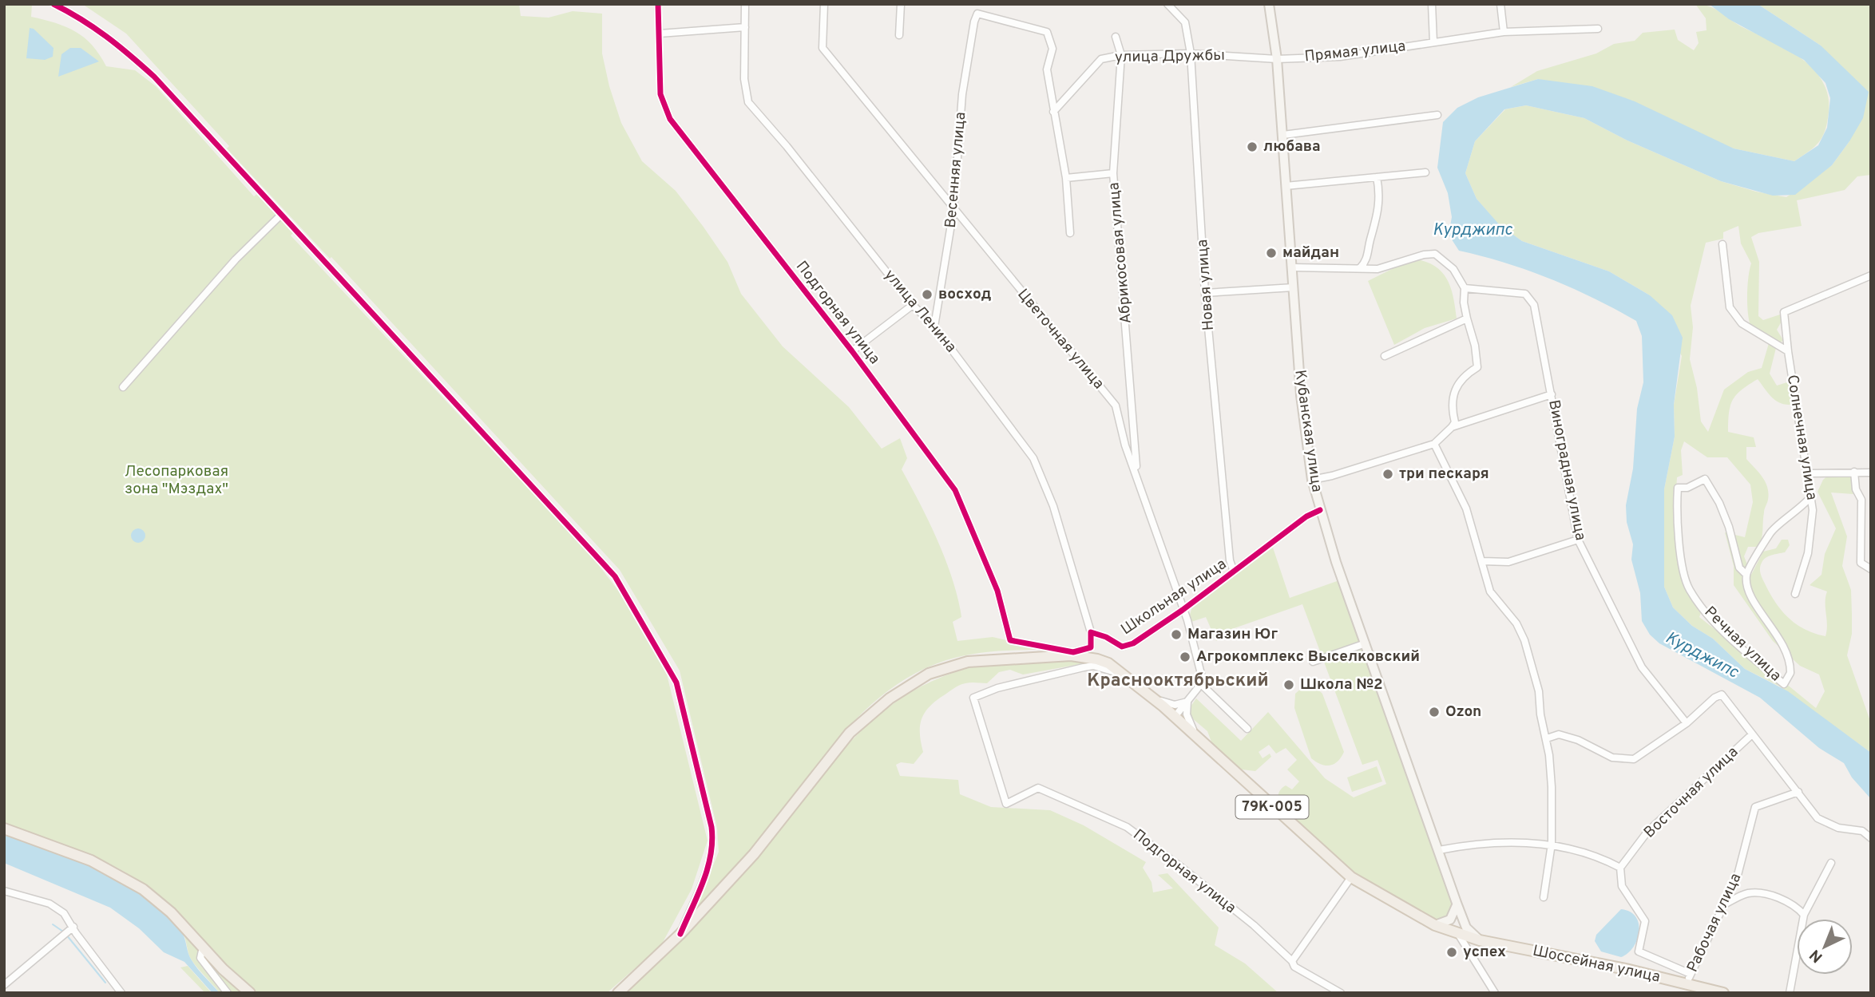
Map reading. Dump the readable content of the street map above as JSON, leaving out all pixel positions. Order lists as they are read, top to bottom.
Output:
{
  "streets": {
    "main road": ["Кубанская улица", "79К-005", "Шоссейная улица"],
    "street": [
      "Прямая улица",
      "улица Дружбы",
      "Весенняя улица",
      "Абрикосовая улица",
      "Новая улица",
      "улица Ленина",
      "Подгорная улица",
      "Цветочная улица",
      "Солнечная улица",
      "Виноградная улица",
      "Школьная улица",
      "Речная улица",
      "Восточная улица",
      "Рабочая улица"
    ]
  },
  "crossings": [
    ["Прямая улица", "улица Дружбы"],
    ["Прямая улица", "Кубанская улица"],
    ["улица Дружбы", "Весенняя улица"],
    ["улица Дружбы", "Абрикосовая улица"],
    ["улица Дружбы", "Новая улица"],
    ["улица Дружбы", "Кубанская улица"],
    ["Весенняя улица", "улица Ленина"],
    ["Весенняя улица", "Цветочная улица"],
    ["Абрикосовая улица", "Цветочная улица"],
    ["Новая улица", "Школьная улица"],
    ["улица Ленина", "Подгорная улица"],
    ["улица Ленина", "Школьная улица"],
    ["Подгорная улица", "Школьная улица"],
    ["Подгорная улица", "Шоссейная улица"],
    ["Цветочная улица", "Школьная улица"],
    ["Кубанская улица", "Школьная улица"],
    ["Рабочая улица", "Шоссейная улица"]
  ],
  "districts": ["Краснооктябрьский"],
  "water": ["Курджипс"],
  "parks": ["Лесопарковая зона \"Мэздах\""],
  "places": [
    "любава",
    "майдан",
    "восход",
    "три пескаря",
    "Магазин Юг",
    "Агрокомплекс Выселковский",
    "Школа №2",
    "Ozon",
    "успех"
  ],
  "north": "bottom left"
}
